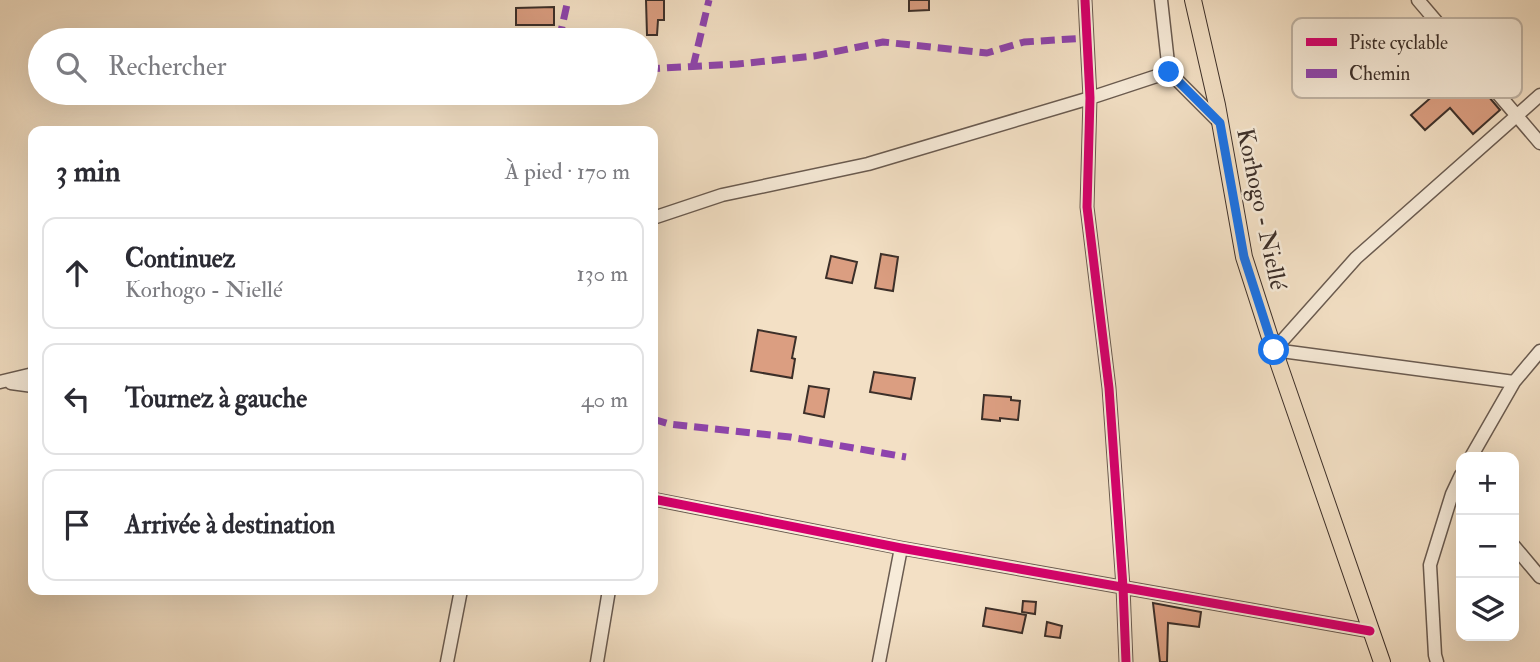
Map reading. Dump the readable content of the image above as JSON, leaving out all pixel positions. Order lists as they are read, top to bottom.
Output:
{
  "streets": {
    "main road": ["Korhogo - Niellé"]
  },
  "legend": ["Piste cyclable", "Chemin"],
  "page": {
    "search": "Rechercher",
    "heading": ["3 min", "À pied · 170 m"],
    "list": [
      ["Continuez", "Korhogo - Niellé", "130 m"],
      ["Tournez à gauche", "40 m"],
      "Arrivée à destination"
    ],
    "map_buttons": ["+", "−"]
  }
}
